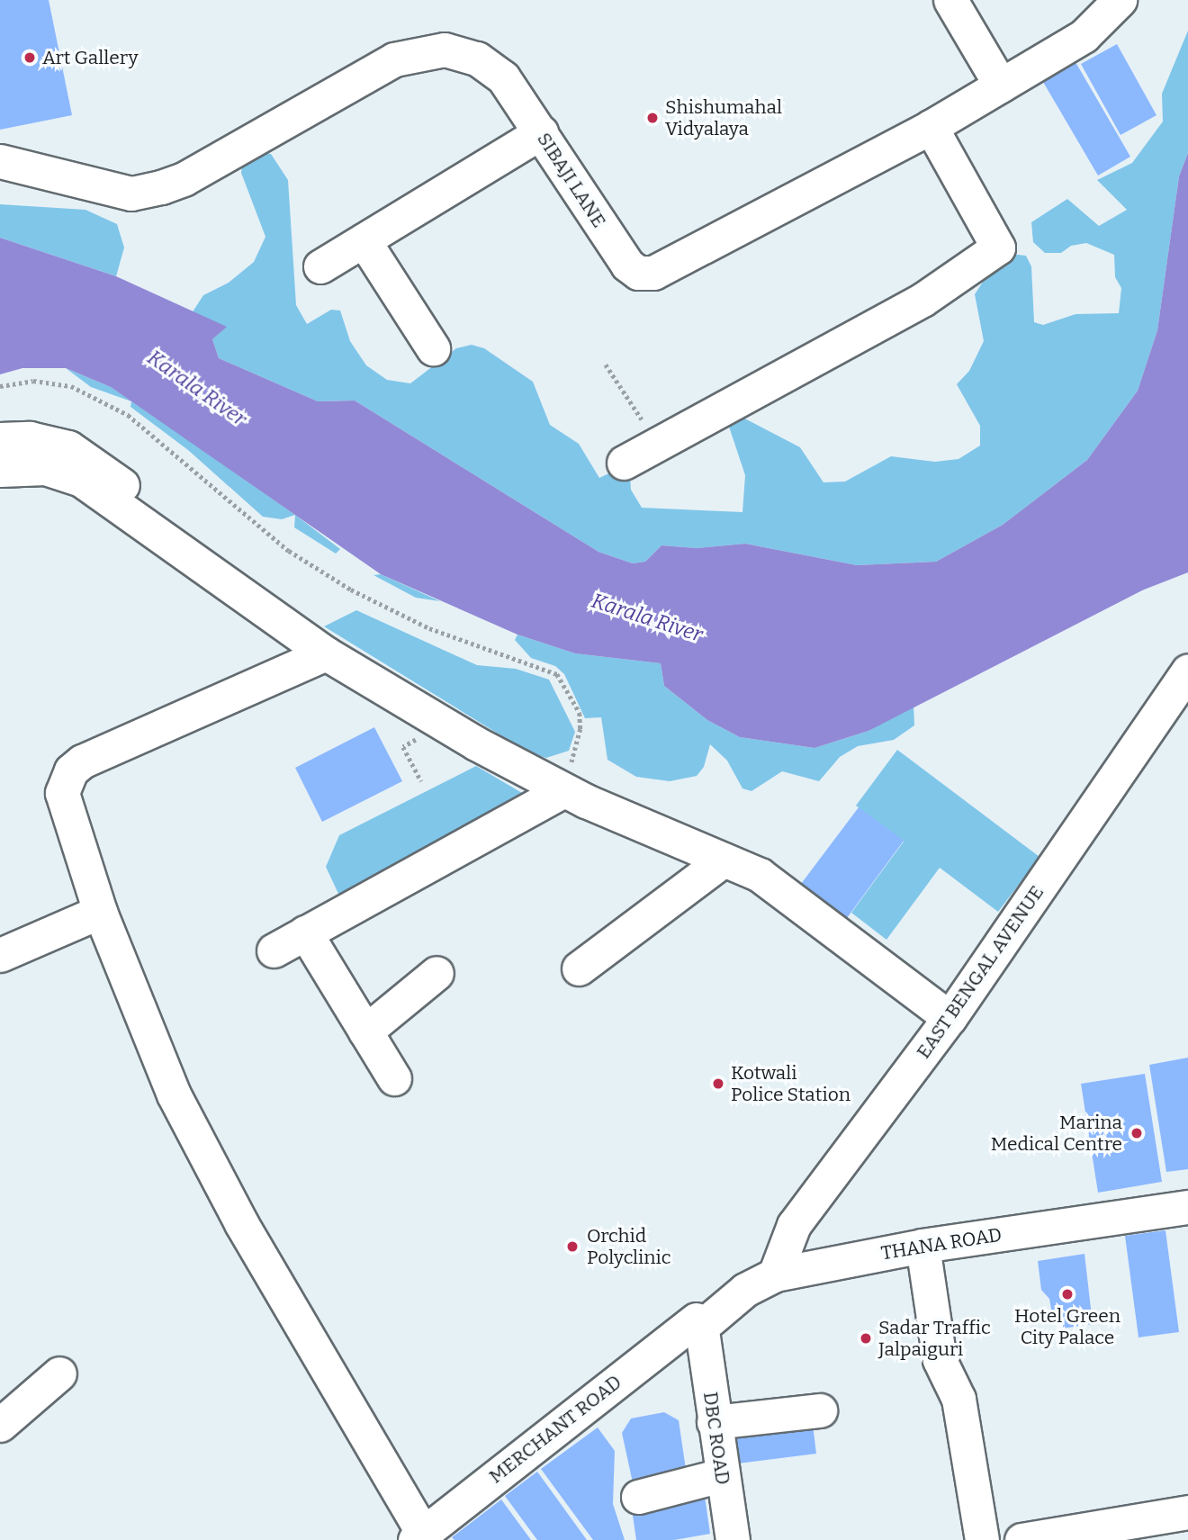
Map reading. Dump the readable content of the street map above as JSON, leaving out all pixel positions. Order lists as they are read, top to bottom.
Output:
{
  "streets": {
    "street": [
      "SIBAJI LANE",
      "EAST BENGAL AVENUE",
      "THANA ROAD",
      "MERCHANT ROAD",
      "DBC ROAD"
    ]
  },
  "crossings": [
    ["EAST BENGAL AVENUE", "THANA ROAD"],
    ["THANA ROAD", "MERCHANT ROAD"],
    ["THANA ROAD", "DBC ROAD"],
    ["MERCHANT ROAD", "DBC ROAD"]
  ],
  "water": ["Karala River"],
  "places": [
    "Art Gallery",
    "Shishumahal Vidyalaya",
    "Kotwali Police Station",
    "Marina Medical Centre",
    "Orchid Polyclinic",
    "Hotel Green City Palace",
    "Sadar Traffic Jalpaiguri"
  ]
}
